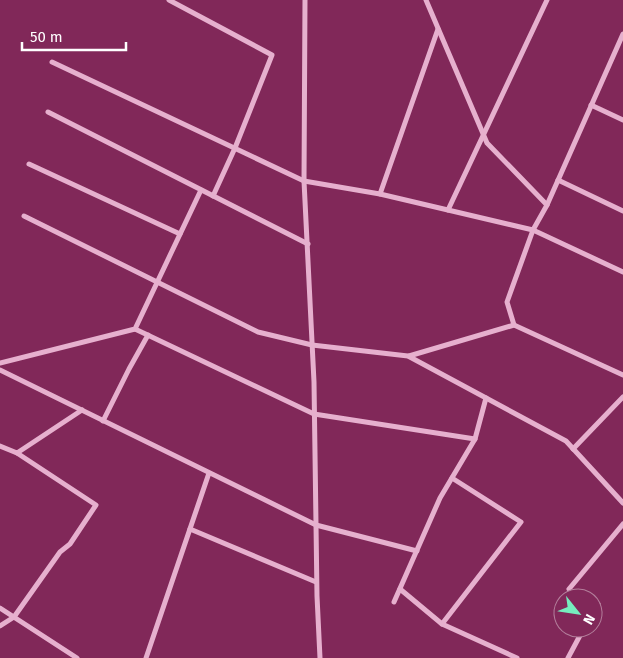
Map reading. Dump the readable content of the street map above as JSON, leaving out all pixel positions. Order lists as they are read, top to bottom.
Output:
{
  "scale_bar": "50 m",
  "north": "bottom right"
}
